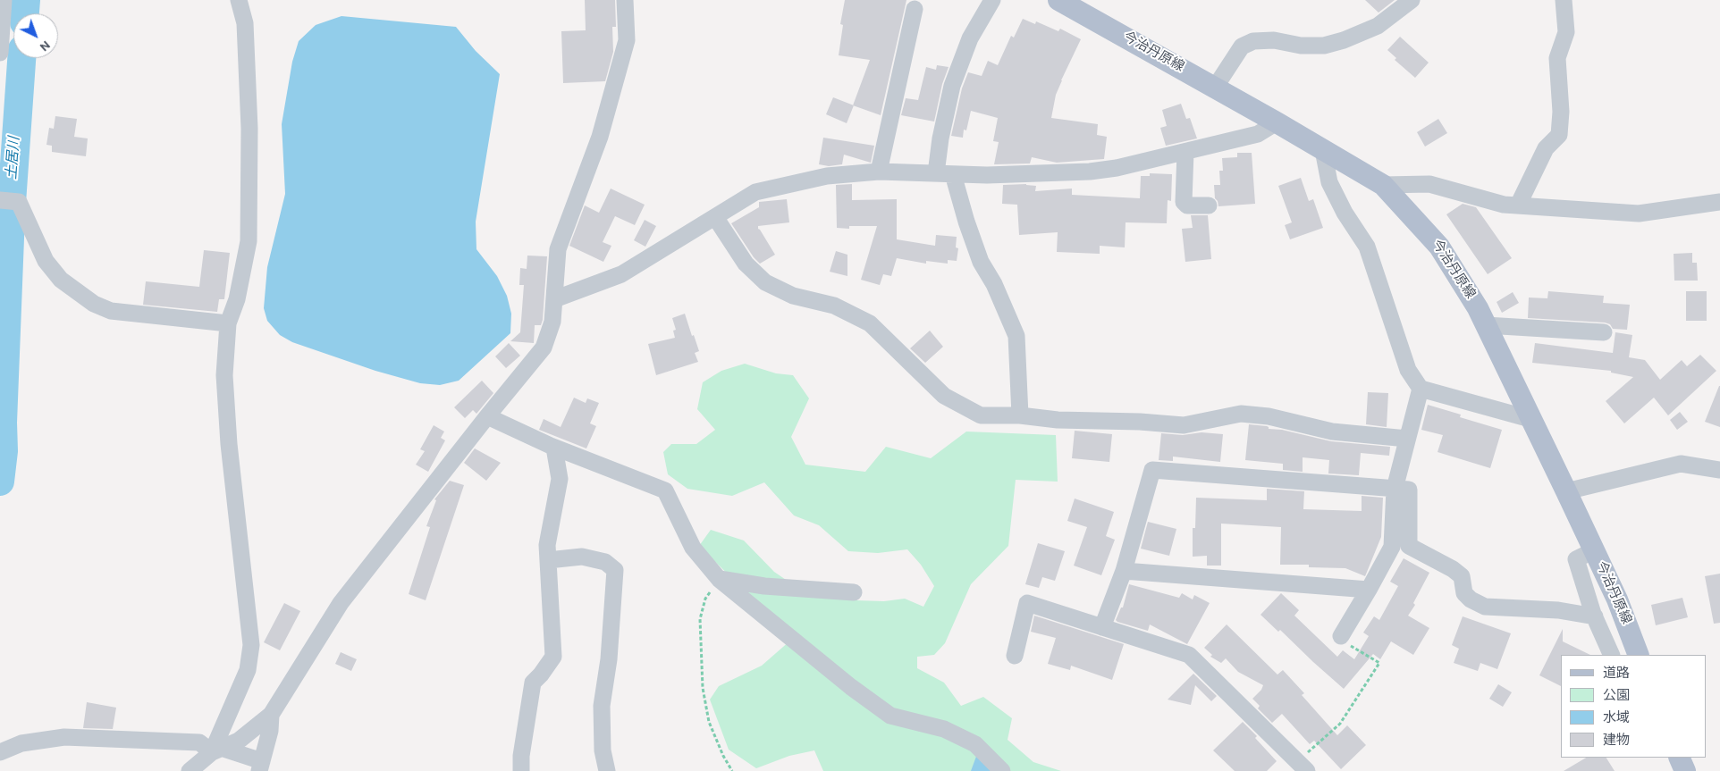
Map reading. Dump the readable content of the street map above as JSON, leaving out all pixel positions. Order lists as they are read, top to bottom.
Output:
{
  "streets": {
    "main road": ["今治丹原線"]
  },
  "water": ["土居川"],
  "legend": [
    "道路",
    "公園",
    "水域",
    "建物"
  ],
  "north": "bottom right"
}
